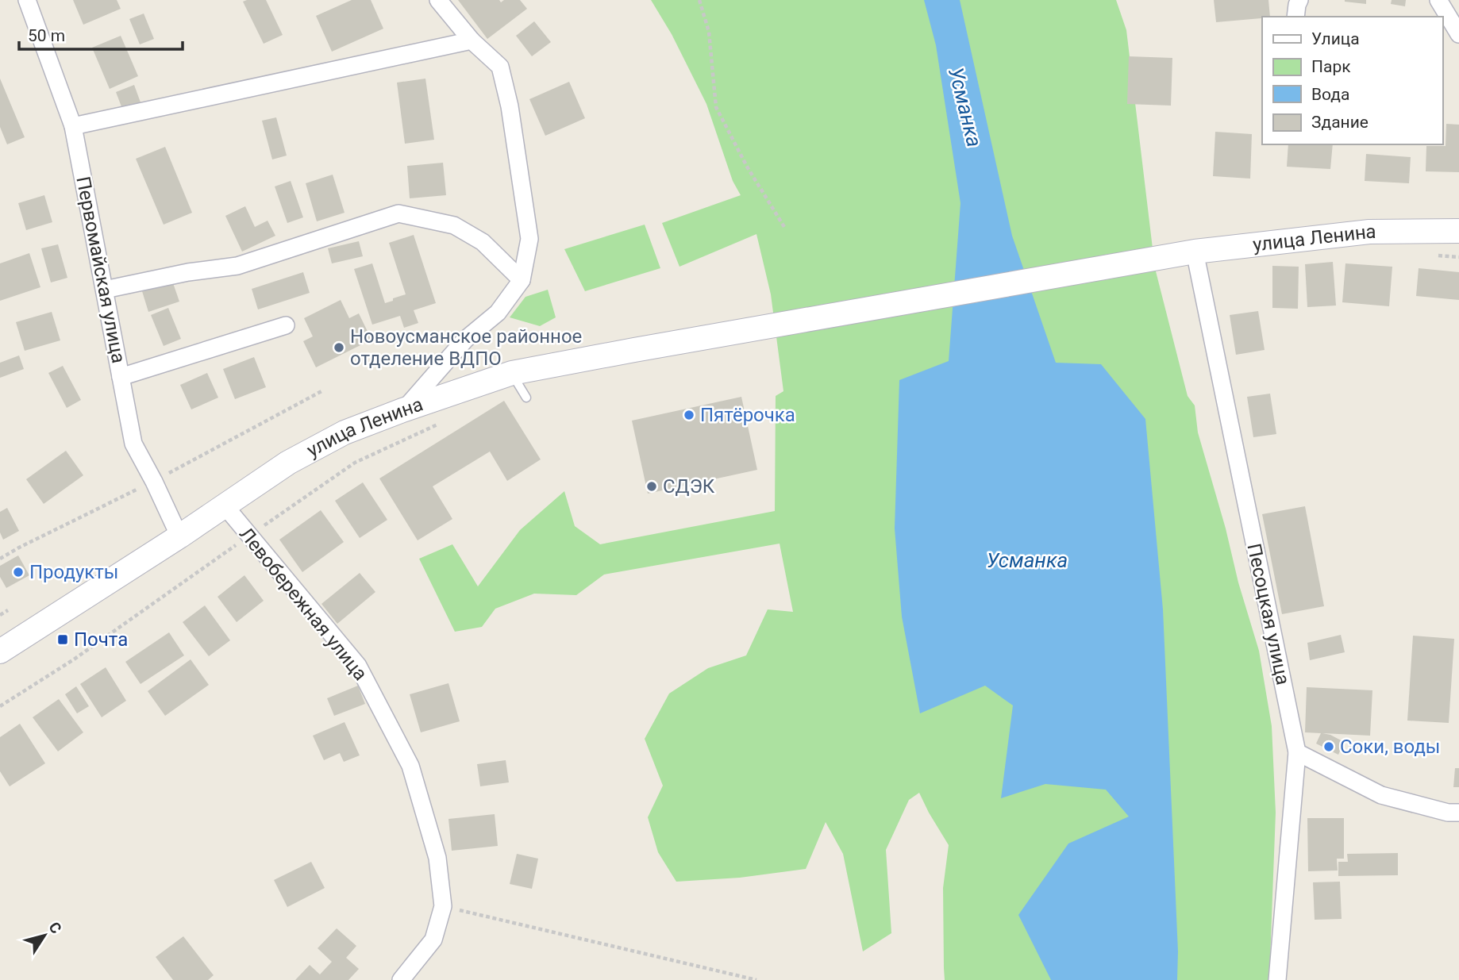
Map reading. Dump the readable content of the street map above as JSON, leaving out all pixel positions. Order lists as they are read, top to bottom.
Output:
{
  "streets": {
    "main road": ["улица Ленина"],
    "street": ["Первомайская улица", "Левобережная улица", "Песоцкая улица"]
  },
  "crossings": [
    ["улица Ленина", "Первомайская улица"],
    ["улица Ленина", "Левобережная улица"],
    ["улица Ленина", "Песоцкая улица"]
  ],
  "water": ["Усманка"],
  "places": {
    "other": [
      "Новоусманское районное отделение ВДПО",
      "Пятёрочка",
      "СДЭК",
      "Продукты",
      "Соки, воды"
    ],
    "transit": ["Почта"]
  },
  "legend": [
    "Улица",
    "Парк",
    "Вода",
    "Здание"
  ],
  "scale_bar": "50 m",
  "north": "top right"
}
